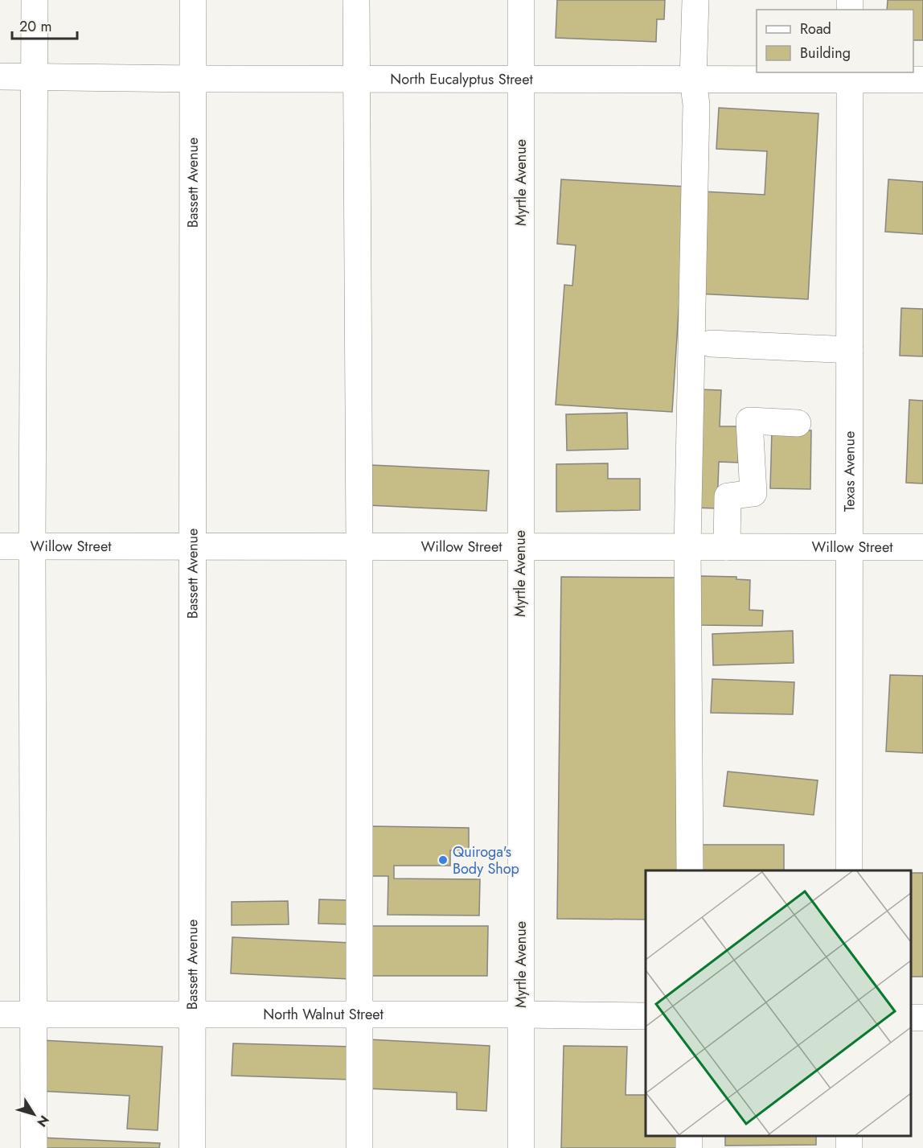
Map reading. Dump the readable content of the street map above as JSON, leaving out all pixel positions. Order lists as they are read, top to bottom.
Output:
{
  "streets": {
    "street": [
      "North Eucalyptus Street",
      "Bassett Avenue",
      "Myrtle Avenue",
      "Texas Avenue",
      "Willow Street",
      "North Walnut Street"
    ]
  },
  "crossings": [
    ["North Eucalyptus Street", "Bassett Avenue"],
    ["North Eucalyptus Street", "Myrtle Avenue"],
    ["North Eucalyptus Street", "Texas Avenue"],
    ["Bassett Avenue", "Willow Street"],
    ["Bassett Avenue", "North Walnut Street"],
    ["Myrtle Avenue", "Willow Street"],
    ["Myrtle Avenue", "North Walnut Street"],
    ["Texas Avenue", "Willow Street"]
  ],
  "places": ["Quiroga's Body Shop"],
  "legend": ["Road", "Building"],
  "scale_bar": "20 m",
  "north": "bottom right"
}
